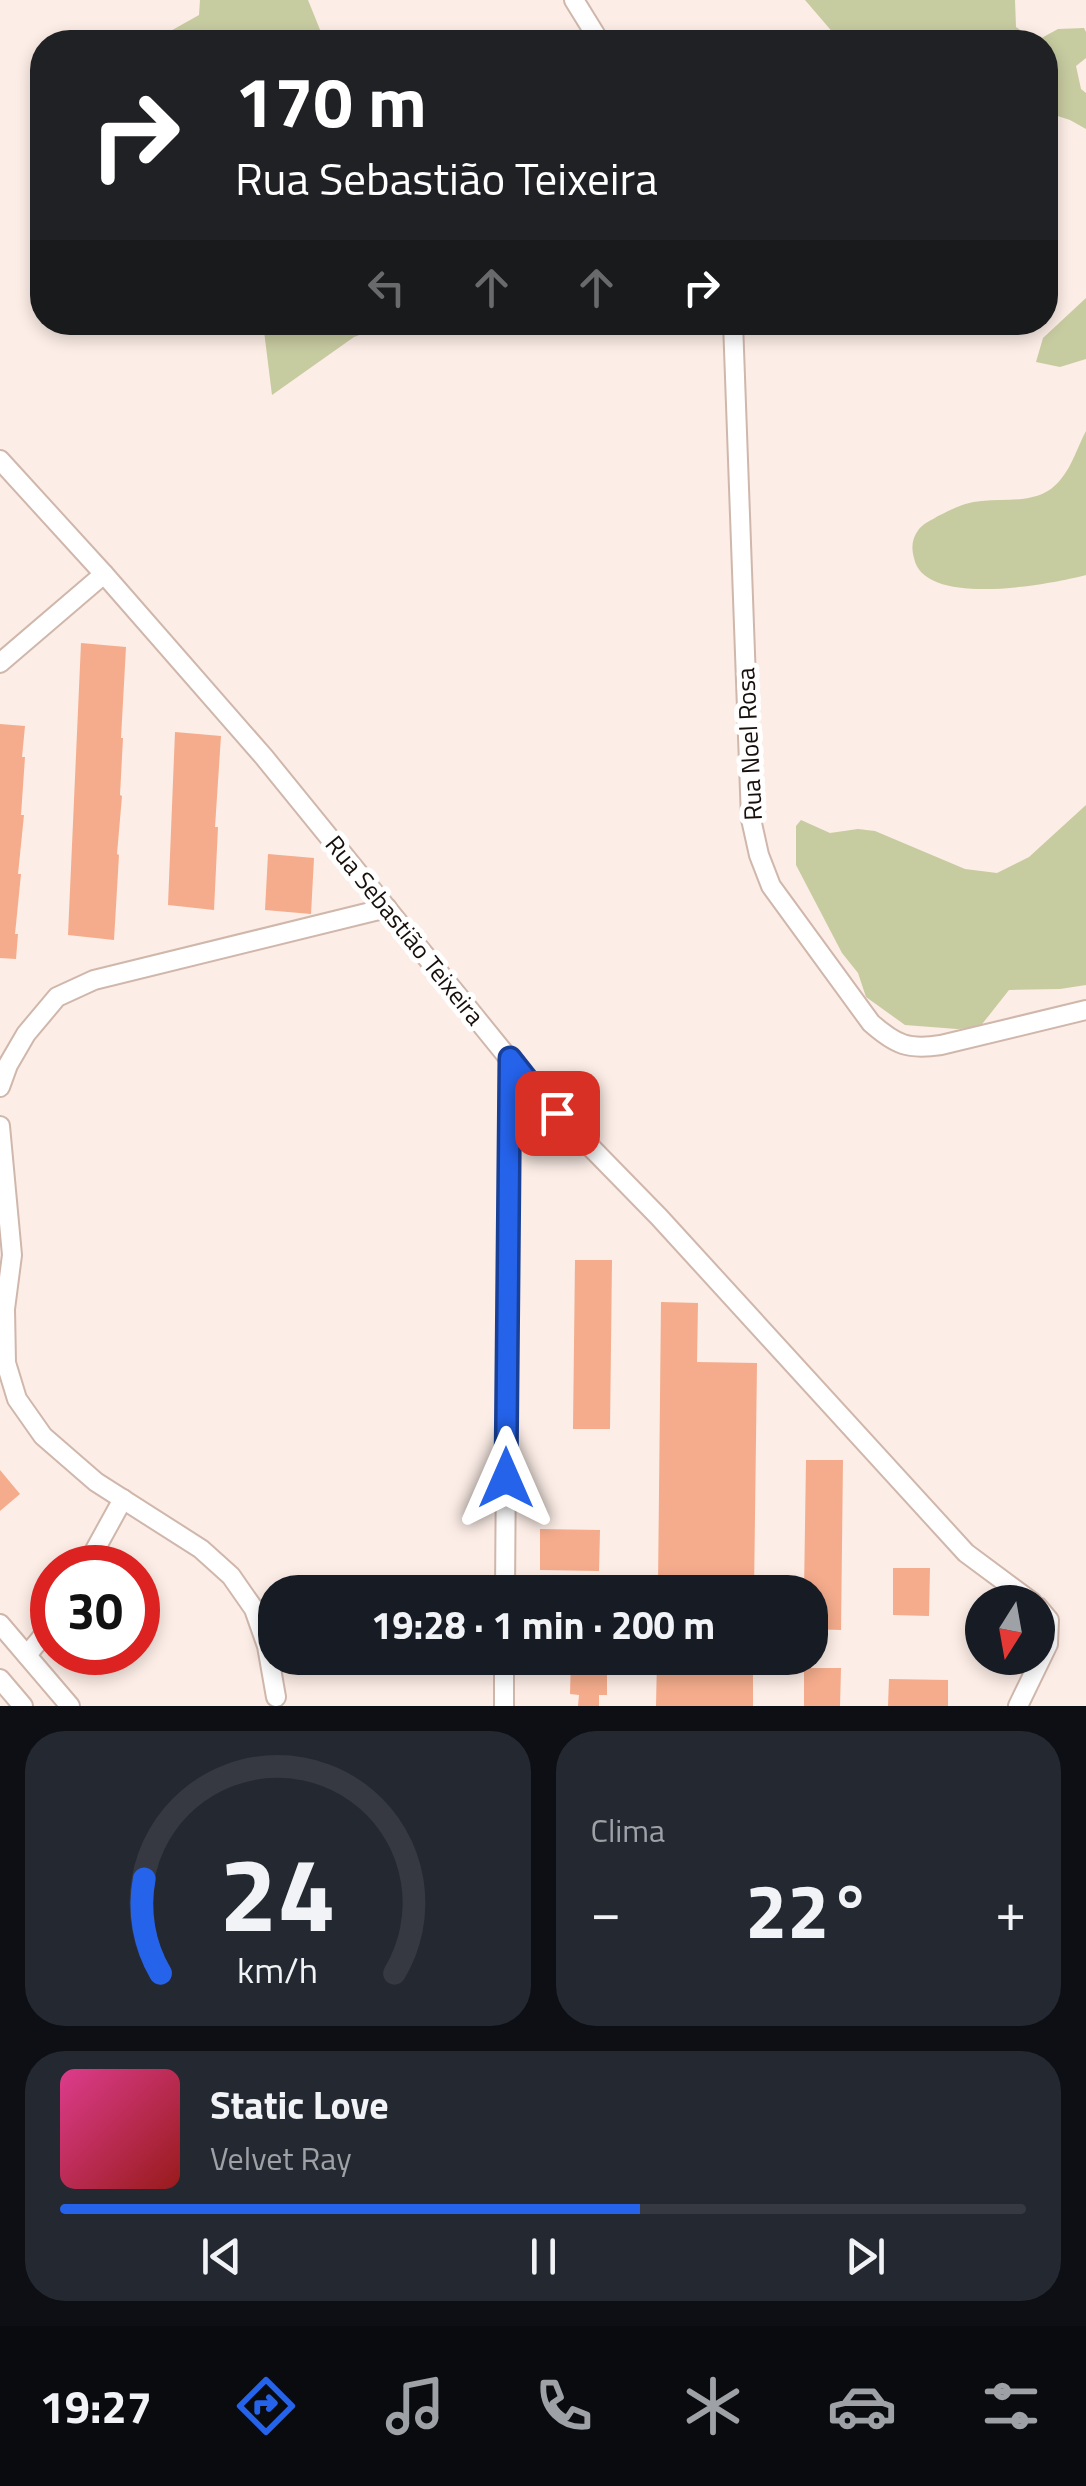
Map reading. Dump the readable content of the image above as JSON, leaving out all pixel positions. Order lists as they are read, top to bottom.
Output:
{
  "streets": {
    "street": ["Rua Noel Rosa", "Rua Sebastião Teixeira"]
  },
  "north": "bottom",
  "page": {
    "turn": ["170 m", "Rua Sebastião Teixeira"],
    "limit": "30",
    "trip": "19:28 · 1 min · 200 m",
    "tile": "Clima",
    "heat": ["−", "22°", "+"],
    "song": ["Static Love", "Velvet Ray"],
    "tabs": "19:27",
    "gauge": ["24", "km/h"]
  }
}
